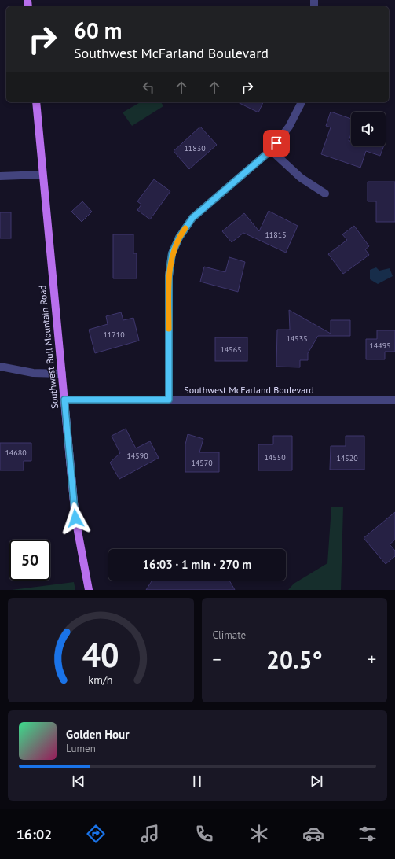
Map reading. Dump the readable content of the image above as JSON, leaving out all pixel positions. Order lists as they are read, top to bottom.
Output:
{
  "streets": {
    "main road": ["Southwest Bull Mountain Road"],
    "street": ["Southwest McFarland Boulevard"]
  },
  "crossings": [
    ["Southwest Bull Mountain Road", "Southwest McFarland Boulevard"]
  ],
  "house_numbers": [
    "11830",
    "11815",
    "11710",
    "14535",
    "14495",
    "14565",
    "14680",
    "14590",
    "14550",
    "14520",
    "14570"
  ],
  "page": {
    "turn": ["60 m", "Southwest McFarland Boulevard"],
    "limit": "50",
    "trip": "16:03 · 1 min · 270 m",
    "tile": "Climate",
    "heat": ["−", "20.5°", "+"],
    "song": ["Golden Hour", "Lumen"],
    "tabs": "16:02",
    "gauge": ["40", "km/h"]
  }
}
